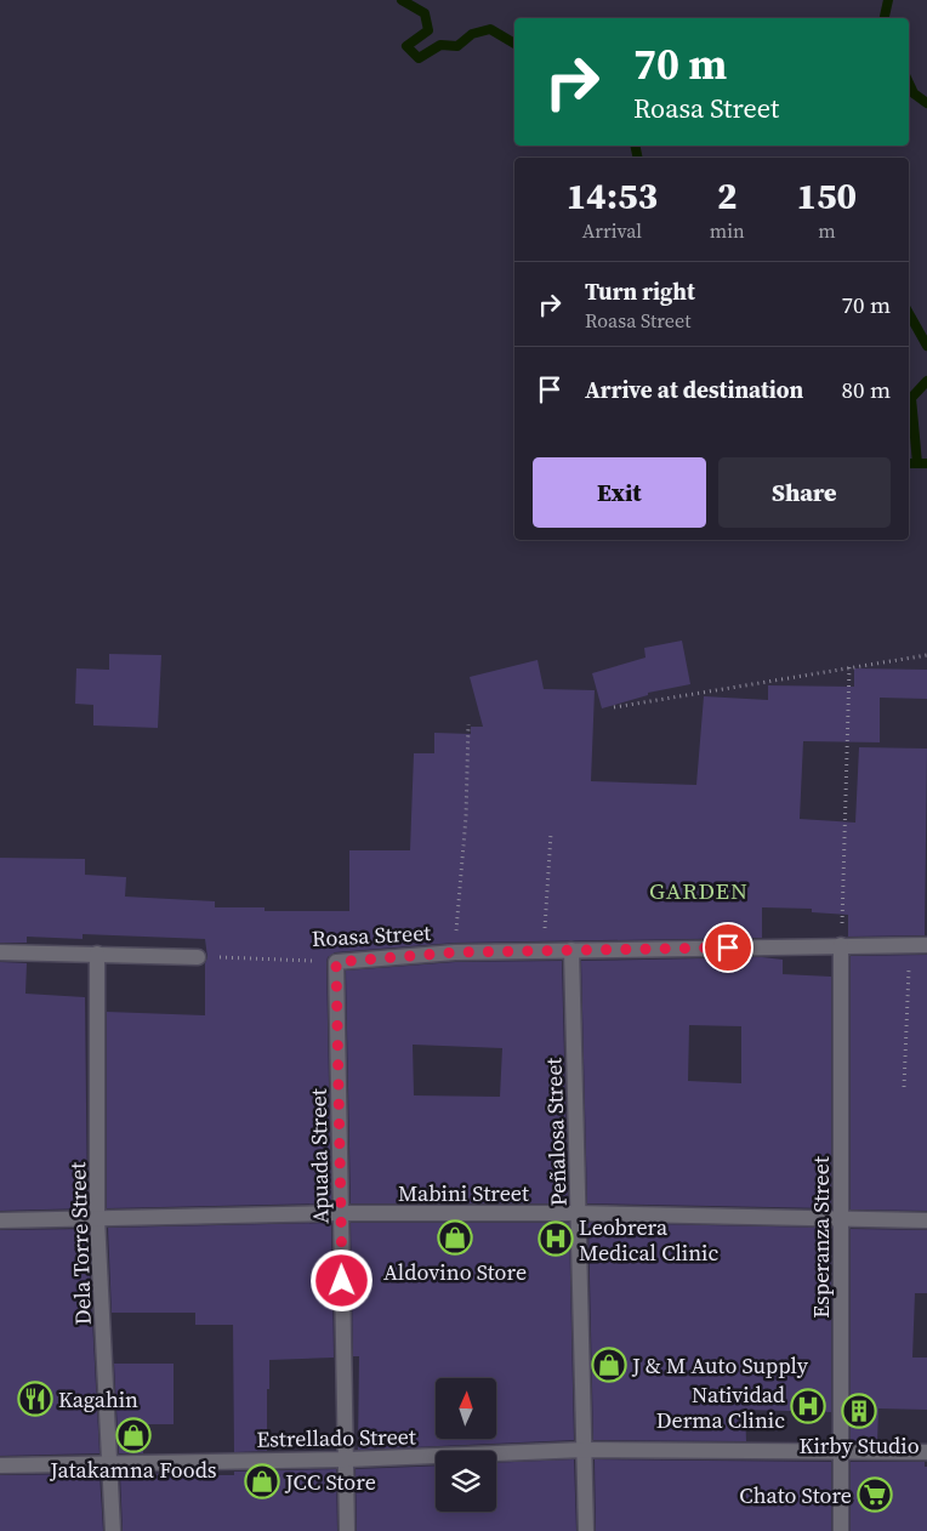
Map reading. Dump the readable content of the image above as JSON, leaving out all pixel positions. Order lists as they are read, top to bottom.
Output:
{
  "streets": {
    "street": [
      "Roasa Street",
      "Peñalosa Street",
      "Apuada Street",
      "Mabini Street",
      "Esperanza Street",
      "Dela Torre Street",
      "Estrellado Street"
    ]
  },
  "crossings": [
    ["Roasa Street", "Peñalosa Street"],
    ["Roasa Street", "Apuada Street"],
    ["Roasa Street", "Esperanza Street"],
    ["Peñalosa Street", "Mabini Street"],
    ["Peñalosa Street", "Estrellado Street"],
    ["Apuada Street", "Mabini Street"],
    ["Apuada Street", "Estrellado Street"],
    ["Mabini Street", "Esperanza Street"],
    ["Mabini Street", "Dela Torre Street"],
    ["Esperanza Street", "Estrellado Street"],
    ["Dela Torre Street", "Estrellado Street"]
  ],
  "districts": ["GARDEN"],
  "places": {
    "shop": [
      "Aldovino Store",
      "J & M Auto Supply",
      "Jatakamna Foods",
      "JCC Store"
    ],
    "hospital": ["Leobrera Medical Clinic", "Natividad Derma Clinic"],
    "restaurant": ["Kagahin"],
    "building": ["Kirby Studio"],
    "supermarket": ["Chato Store"]
  },
  "north": "top",
  "page": {
    "turn": ["70 m", "Roasa Street"],
    "eta": [
      "14:53",
      "Arrival",
      "2",
      "min",
      "150",
      "m"
    ],
    "list": [
      {
        "name": "Turn right",
        "note": "Roasa Street",
        "value": "70 m"
      },
      {
        "name": "Arrive at destination",
        "value": "80 m"
      }
    ],
    "buttons": ["Exit", "Share"]
  }
}
